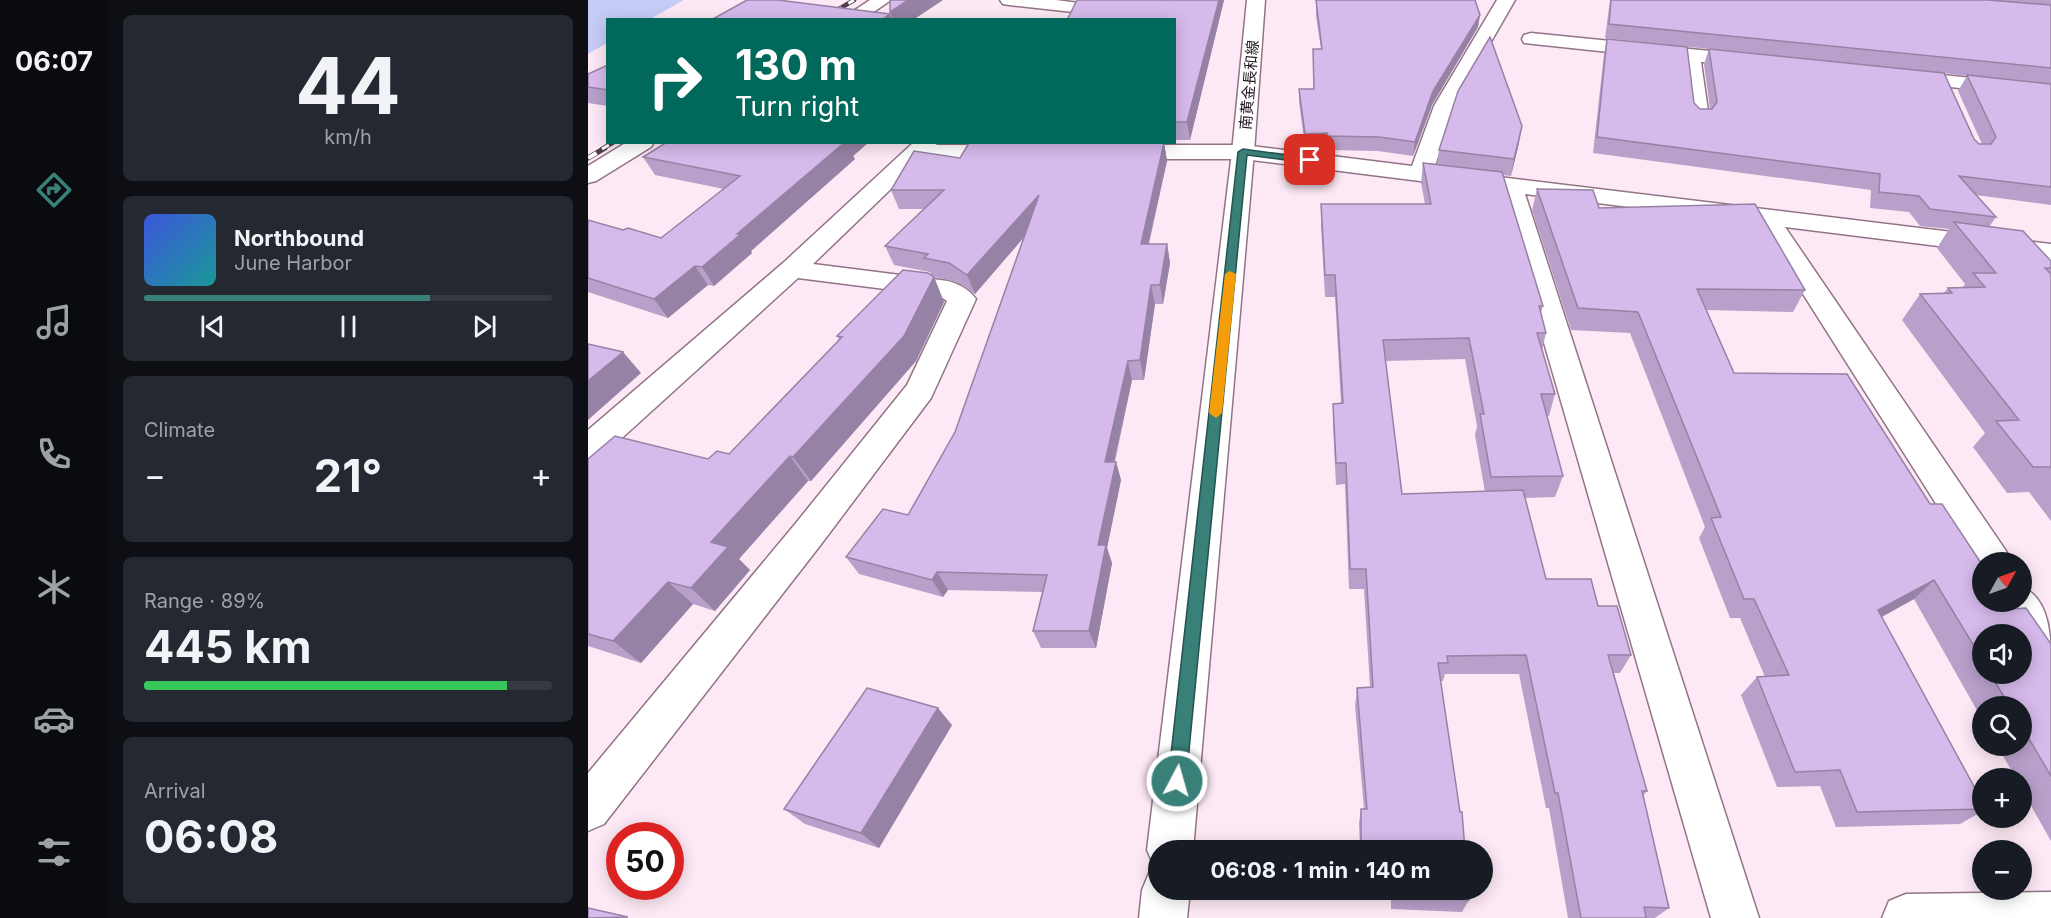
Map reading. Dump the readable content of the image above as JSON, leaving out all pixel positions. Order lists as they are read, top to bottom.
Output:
{
  "streets": {
    "street": ["南黄金長和線"]
  },
  "north": "top right",
  "page": {
    "tabs": "06:07",
    "tile": [
      ["44", "km/h"],
      "Climate",
      ["Range · 89%", "445 km"],
      ["Arrival", "06:08"]
    ],
    "turn": ["130 m", "Turn right"],
    "song": ["Northbound", "June Harbor"],
    "heat": ["−", "21°", "+"],
    "map_buttons": ["+", "−"],
    "limit": "50",
    "trip": "06:08 · 1 min · 140 m"
  }
}
